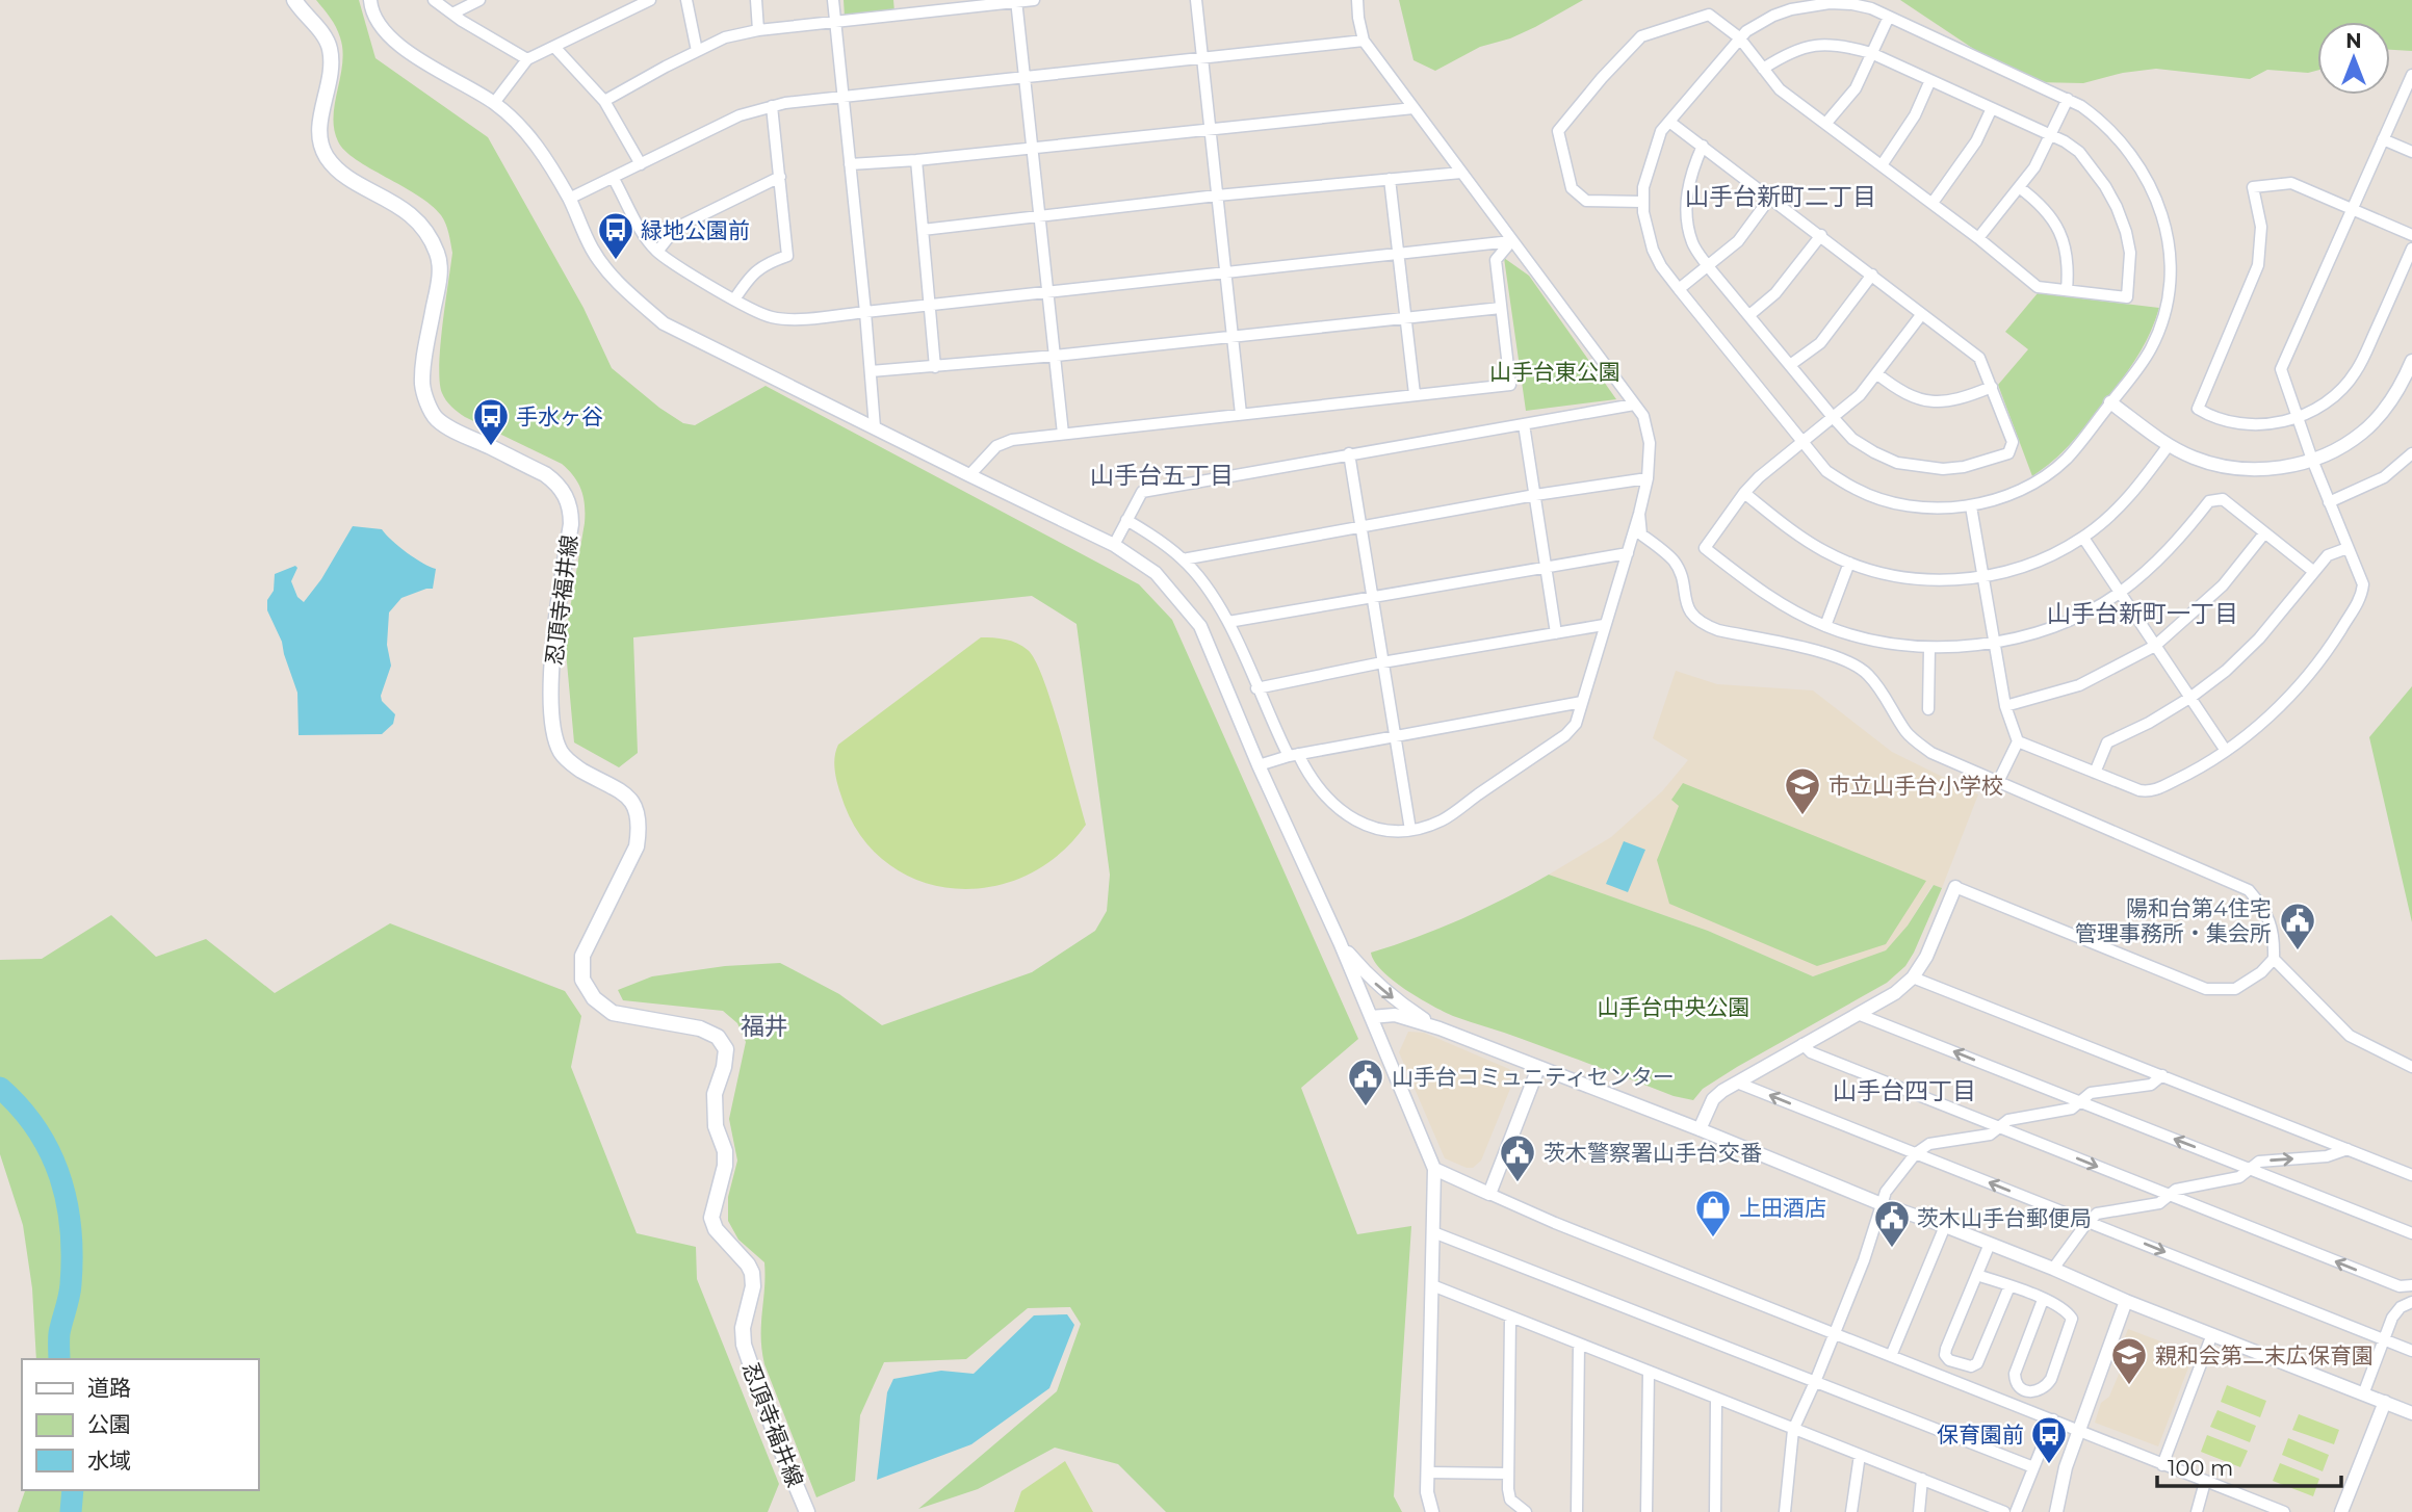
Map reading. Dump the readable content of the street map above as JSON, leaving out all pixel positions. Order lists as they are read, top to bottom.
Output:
{
  "streets": {
    "main road": ["忍頂寺福井線"]
  },
  "districts": [
    "山手台新町二丁目",
    "山手台五丁目",
    "山手台新町一丁目",
    "福井",
    "山手台四丁目"
  ],
  "parks": ["山手台東公園", "山手台中央公園"],
  "places": {
    "bus stop": ["緑地公園前", "手水ヶ谷", "保育園前"],
    "school or university": ["市立山手台小学校", "親和会第二末広保育園"],
    "public building": [
      "陽和台第4住宅 管理事務所・集会所",
      "山手台コミュニティセンター",
      "茨木警察署山手台交番",
      "茨木山手台郵便局"
    ],
    "shop": ["上田酒店"]
  },
  "legend": ["道路", "公園", "水域"],
  "scale_bar": "100 m",
  "north": "top"
}
